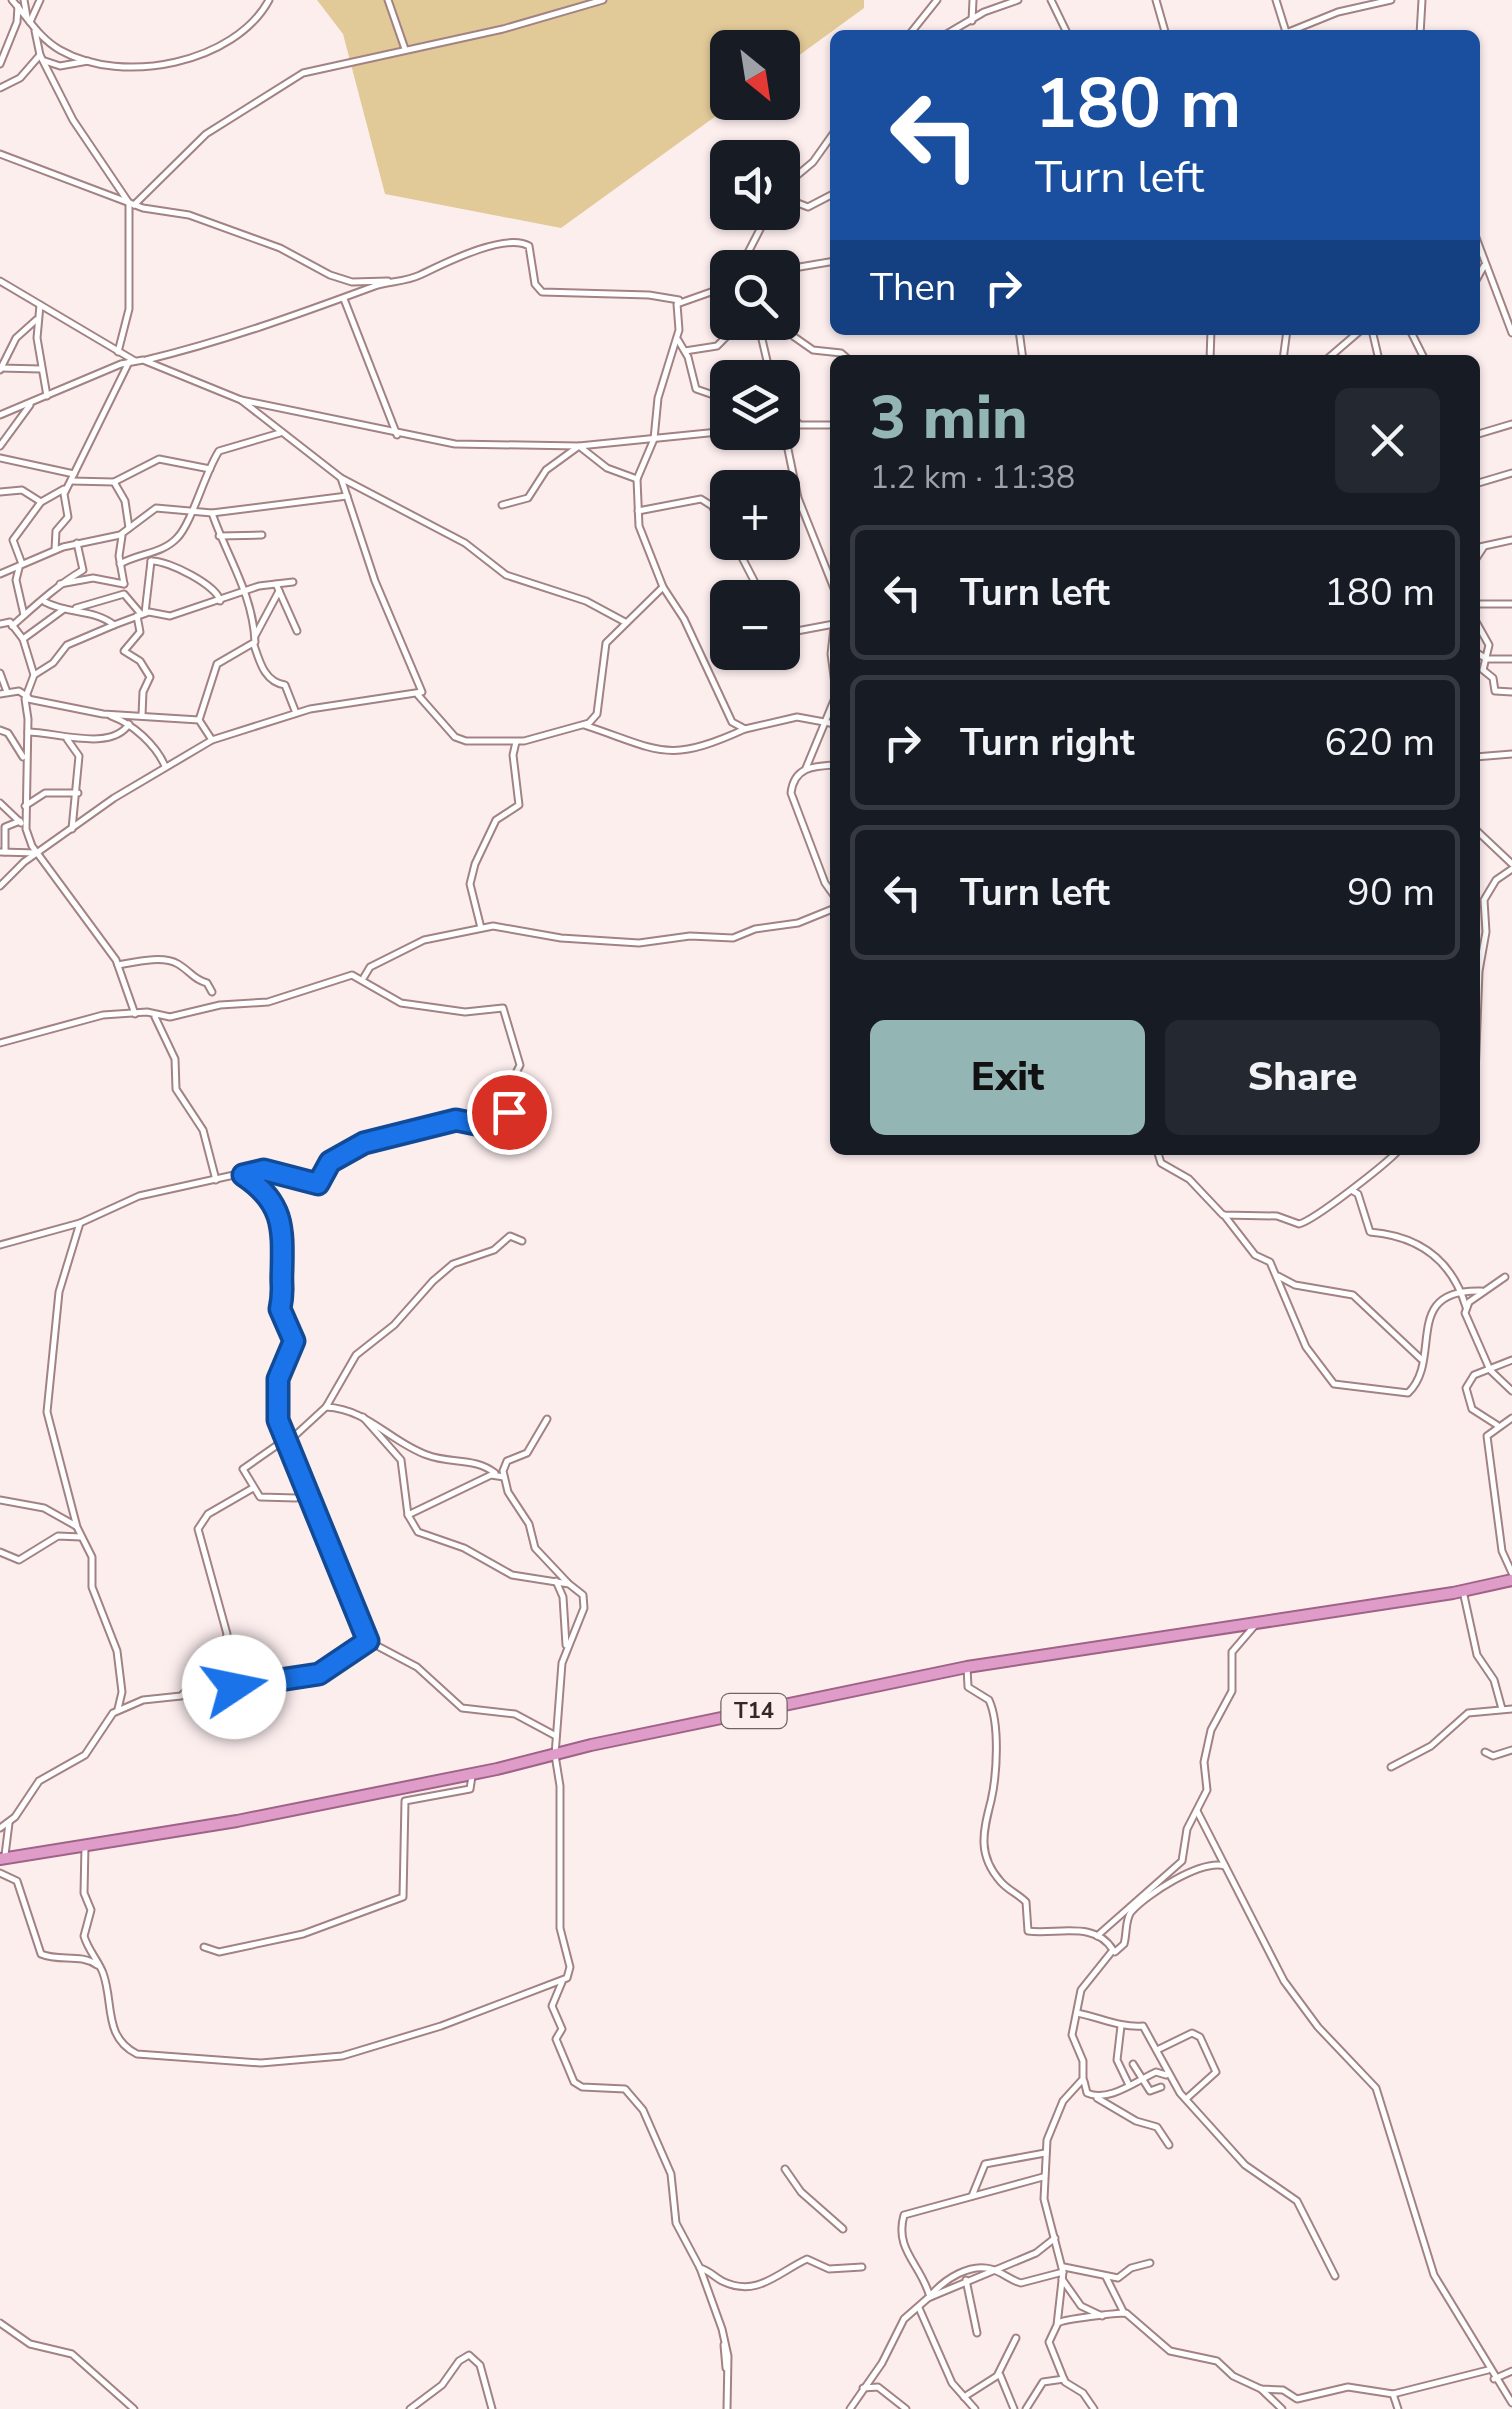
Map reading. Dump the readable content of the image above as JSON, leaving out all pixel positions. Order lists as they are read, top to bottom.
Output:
{
  "streets": {
    "highway": ["T14"]
  },
  "north": "bottom right",
  "page": {
    "map_buttons": ["+", "−"],
    "turn": ["180 m", "Turn left"],
    "then": "Then",
    "heading": ["3 min", "1.2 km · 11:38"],
    "list": [
      {
        "name": "Turn left",
        "value": "180 m"
      },
      {
        "name": "Turn right",
        "value": "620 m"
      },
      {
        "name": "Turn left",
        "value": "90 m"
      }
    ],
    "buttons": ["Exit", "Share"]
  }
}
